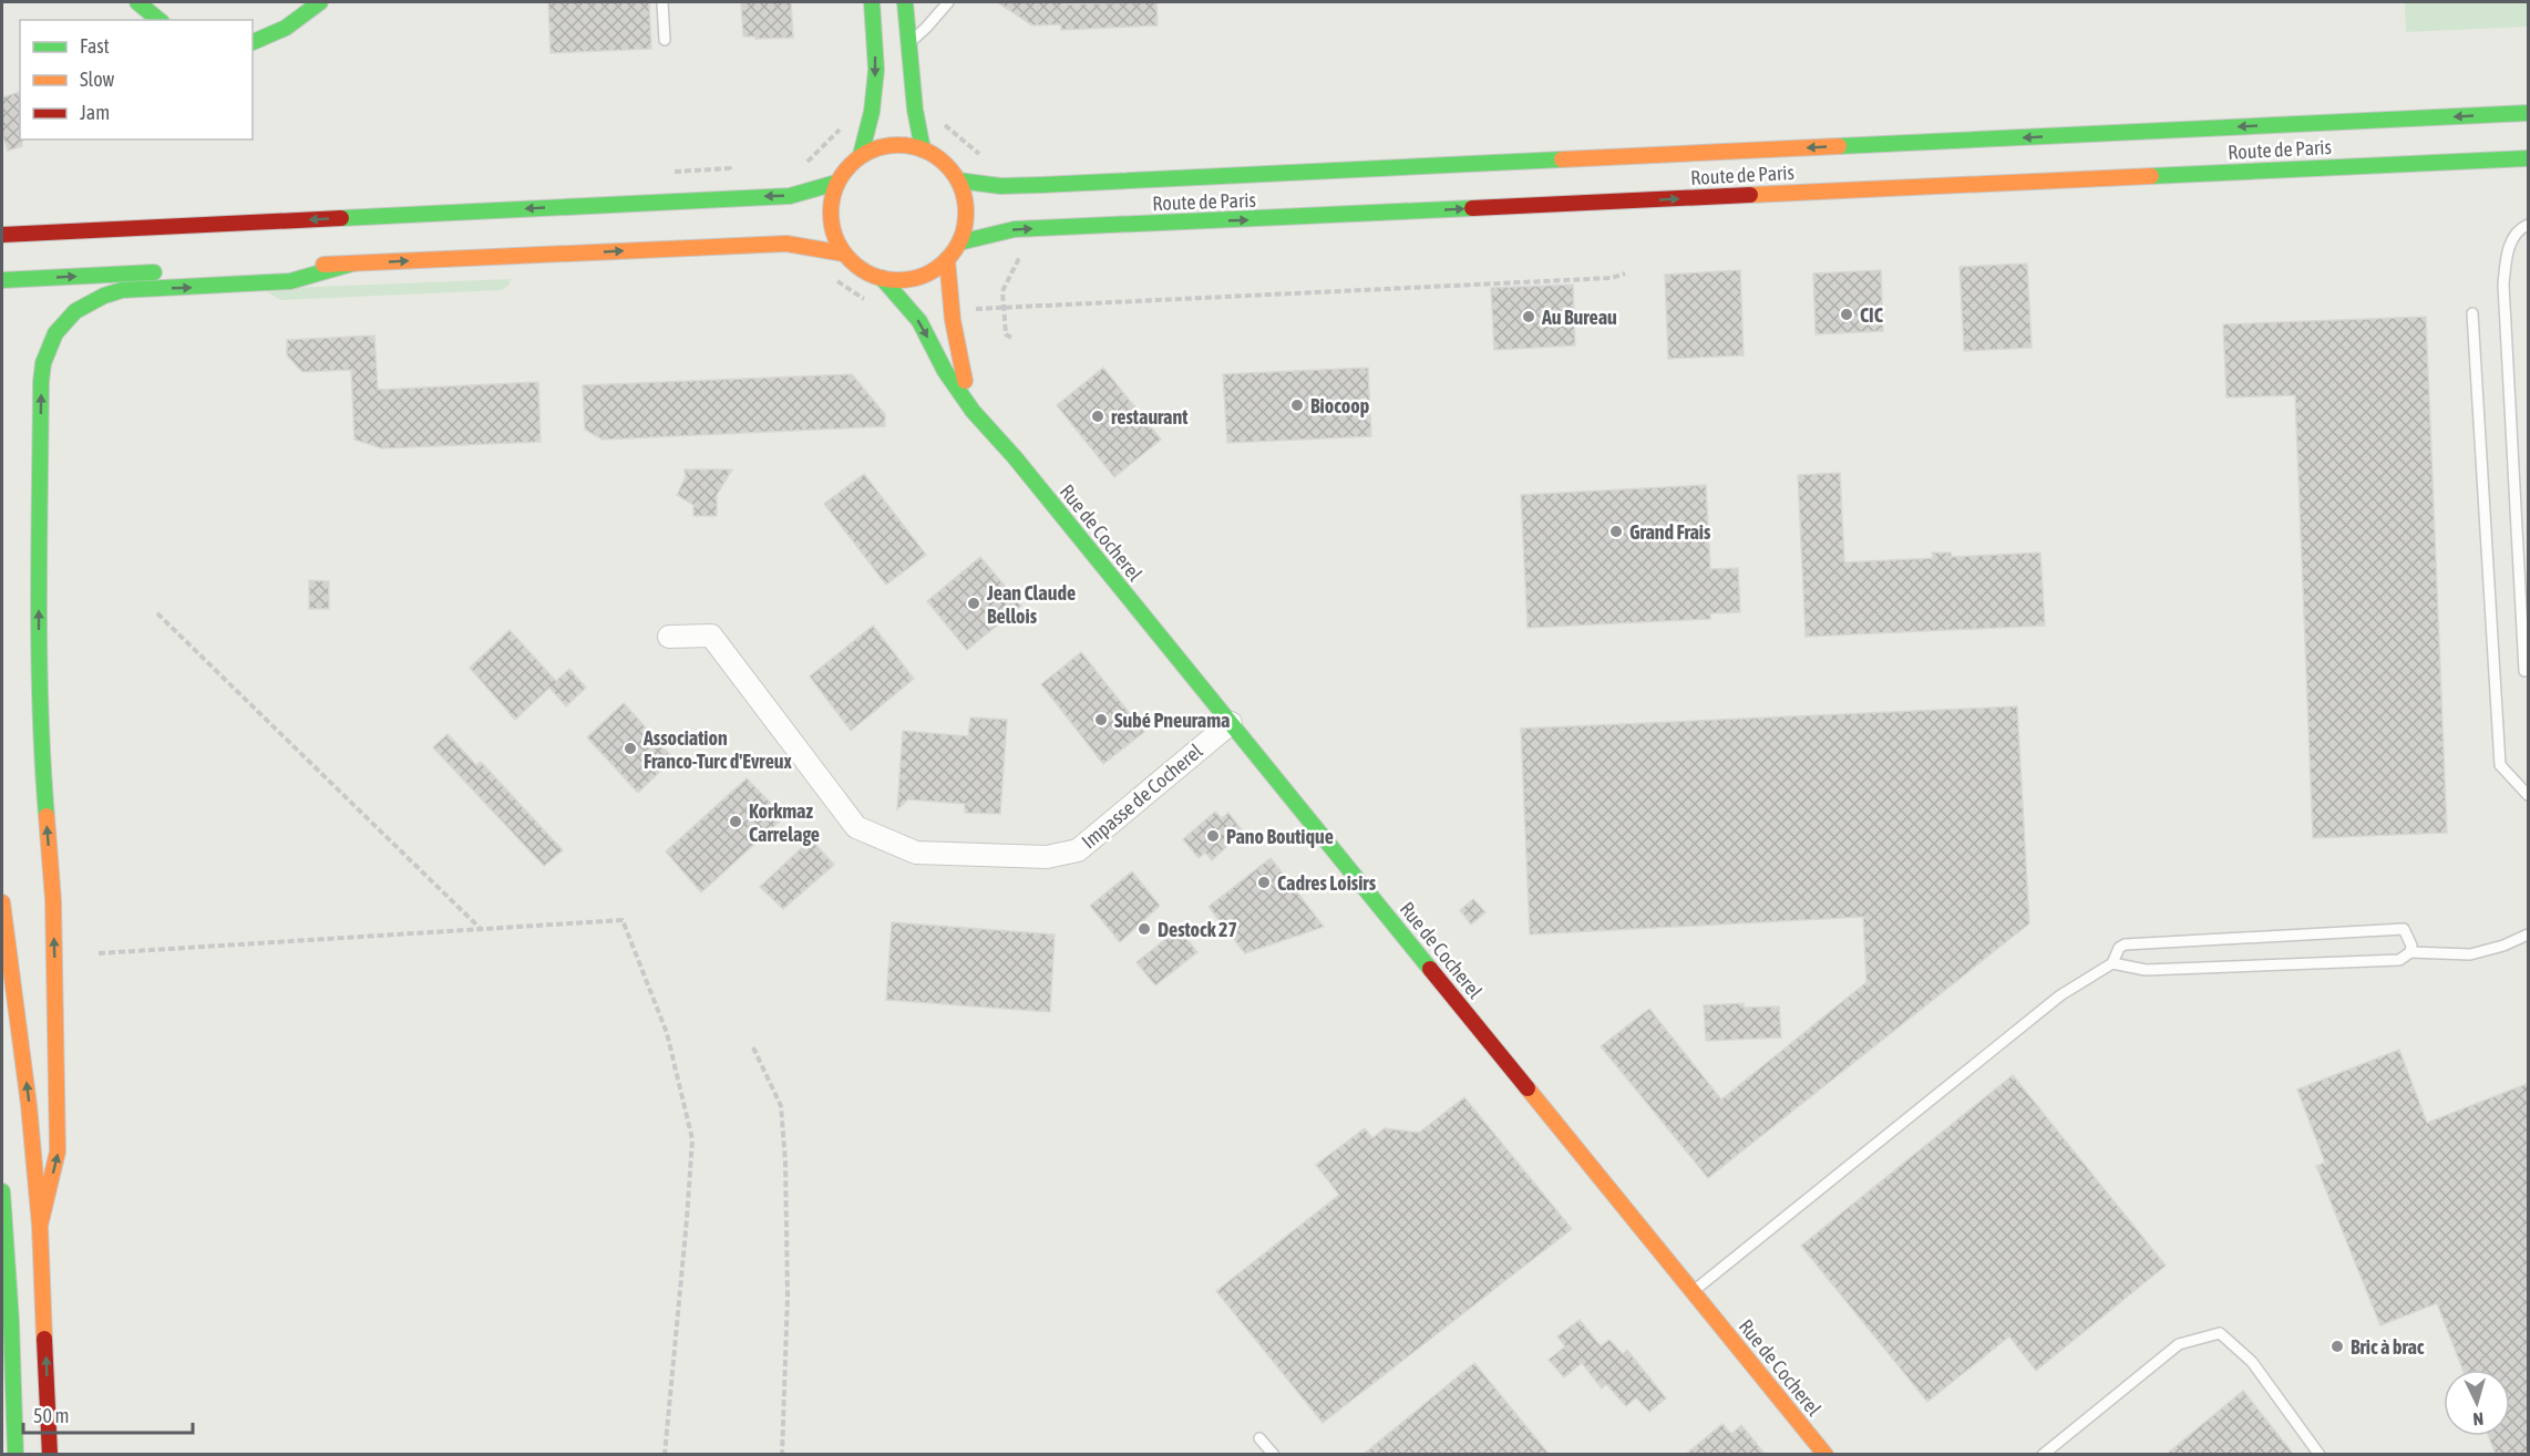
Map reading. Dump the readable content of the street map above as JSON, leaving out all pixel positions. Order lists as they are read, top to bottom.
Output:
{
  "streets": {
    "main road": ["Route de Paris", "Rue de Cocherel"],
    "street": ["Impasse de Cocherel"]
  },
  "crossings": [
    ["Route de Paris", "Rue de Cocherel"],
    ["Rue de Cocherel", "Impasse de Cocherel"]
  ],
  "places": [
    "CIC",
    "Au Bureau",
    "Biocoop",
    "restaurant",
    "Grand Frais",
    "Jean Claude Bellois",
    "Subé Pneurama",
    "Association Franco-Turc d'Evreux",
    "Korkmaz Carrelage",
    "Pano Boutique",
    "Cadres Loisirs",
    "Destock 27",
    "Bric à brac"
  ],
  "legend": ["Fast", "Slow", "Jam"],
  "scale_bar": "50 m",
  "north": "bottom"
}
